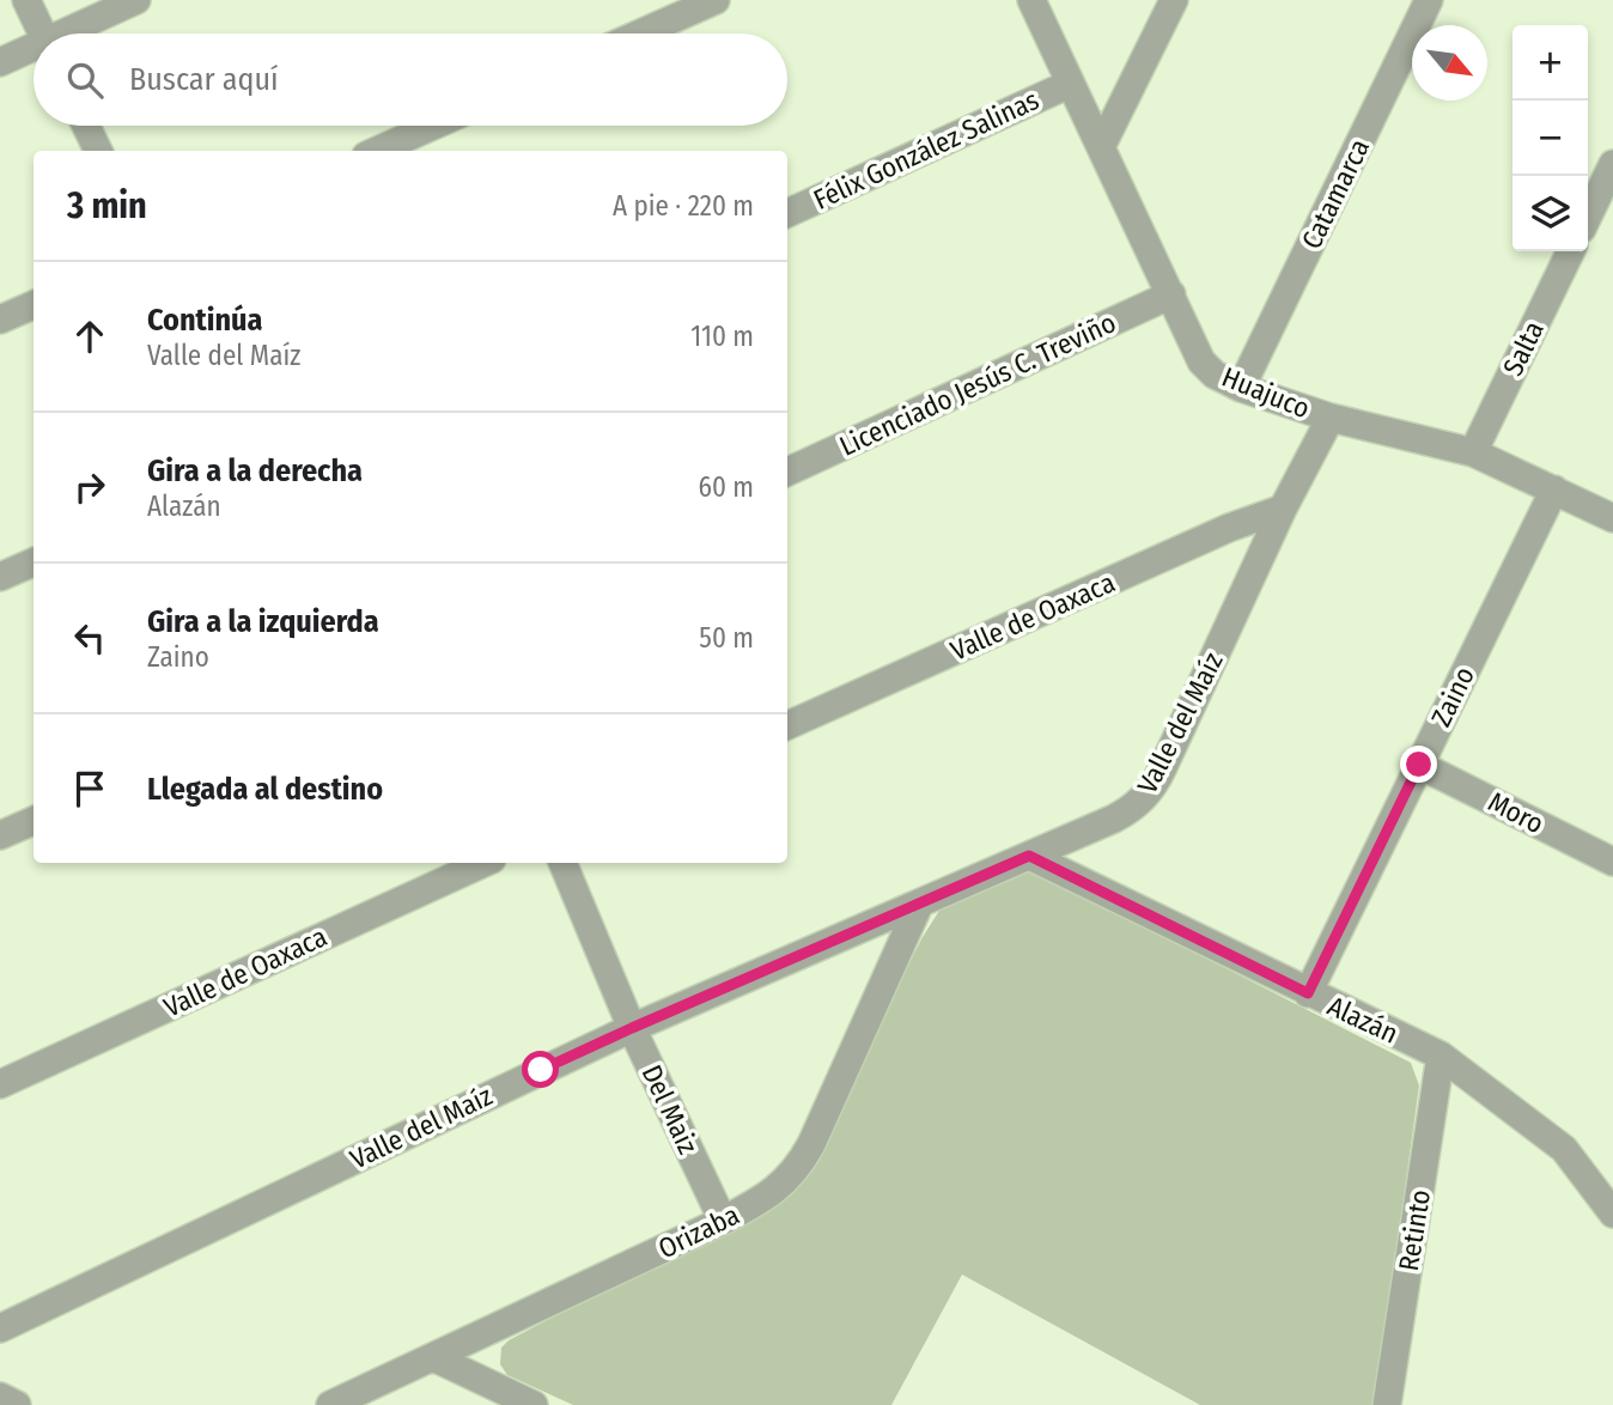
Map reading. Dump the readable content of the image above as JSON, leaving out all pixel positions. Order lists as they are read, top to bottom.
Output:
{
  "streets": {
    "street": [
      "Félix González Salinas",
      "Catamarca",
      "Salta",
      "Licenciado Jesús C. Treviño",
      "Huajuco",
      "Valle de Oaxaca",
      "Zaino",
      "Valle del Maíz",
      "Moro",
      "Alazán",
      "Del Maiz",
      "Retinto",
      "Orizaba"
    ]
  },
  "crossings": [
    ["Félix González Salinas", "Huajuco"],
    ["Catamarca", "Huajuco"],
    ["Salta", "Huajuco"],
    ["Licenciado Jesús C. Treviño", "Huajuco"],
    ["Huajuco", "Zaino"],
    ["Huajuco", "Valle del Maíz"],
    ["Valle de Oaxaca", "Valle del Maíz"],
    ["Zaino", "Moro"],
    ["Zaino", "Alazán"],
    ["Valle del Maíz", "Alazán"],
    ["Valle del Maíz", "Del Maiz"],
    ["Valle del Maíz", "Orizaba"],
    ["Alazán", "Retinto"],
    ["Del Maiz", "Orizaba"]
  ],
  "north": "bottom right",
  "page": {
    "map_buttons": ["+", "−"],
    "search": "Buscar aquí",
    "heading": ["3 min", "A pie · 220 m"],
    "list": [
      ["Continúa", "Valle del Maíz", "110 m"],
      ["Gira a la derecha", "Alazán", "60 m"],
      ["Gira a la izquierda", "Zaino", "50 m"],
      "Llegada al destino"
    ]
  }
}
